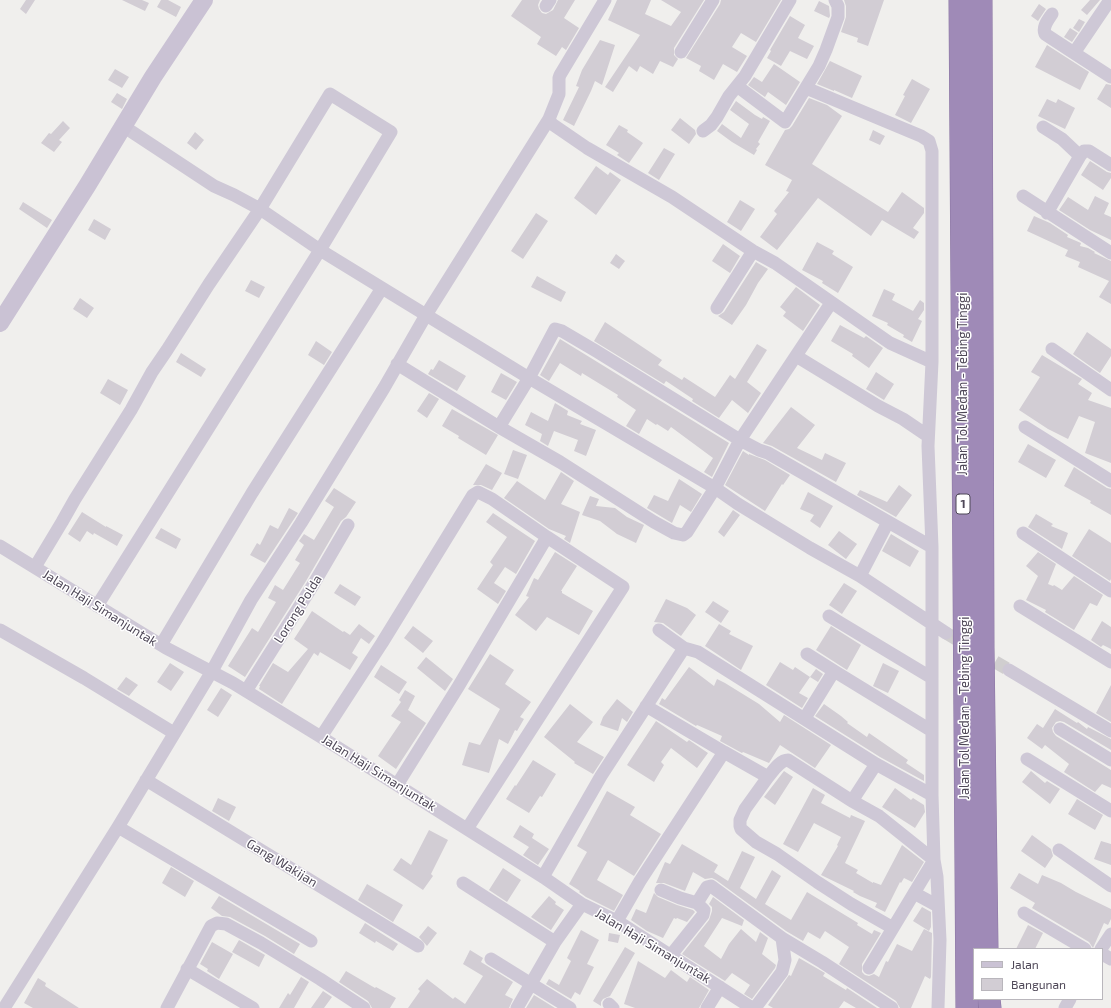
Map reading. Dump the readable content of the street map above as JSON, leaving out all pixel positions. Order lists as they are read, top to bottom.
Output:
{
  "streets": {
    "highway": ["Jalan Tol Medan - Tebing Tinggi", "1"],
    "street": ["Jalan Haji Simanjuntak", "Lorong Polda", "Gang Wakijan"]
  },
  "crossings": [
    ["Jalan Haji Simanjuntak", "Lorong Polda"]
  ],
  "legend": ["Jalan", "Bangunan"]
}
